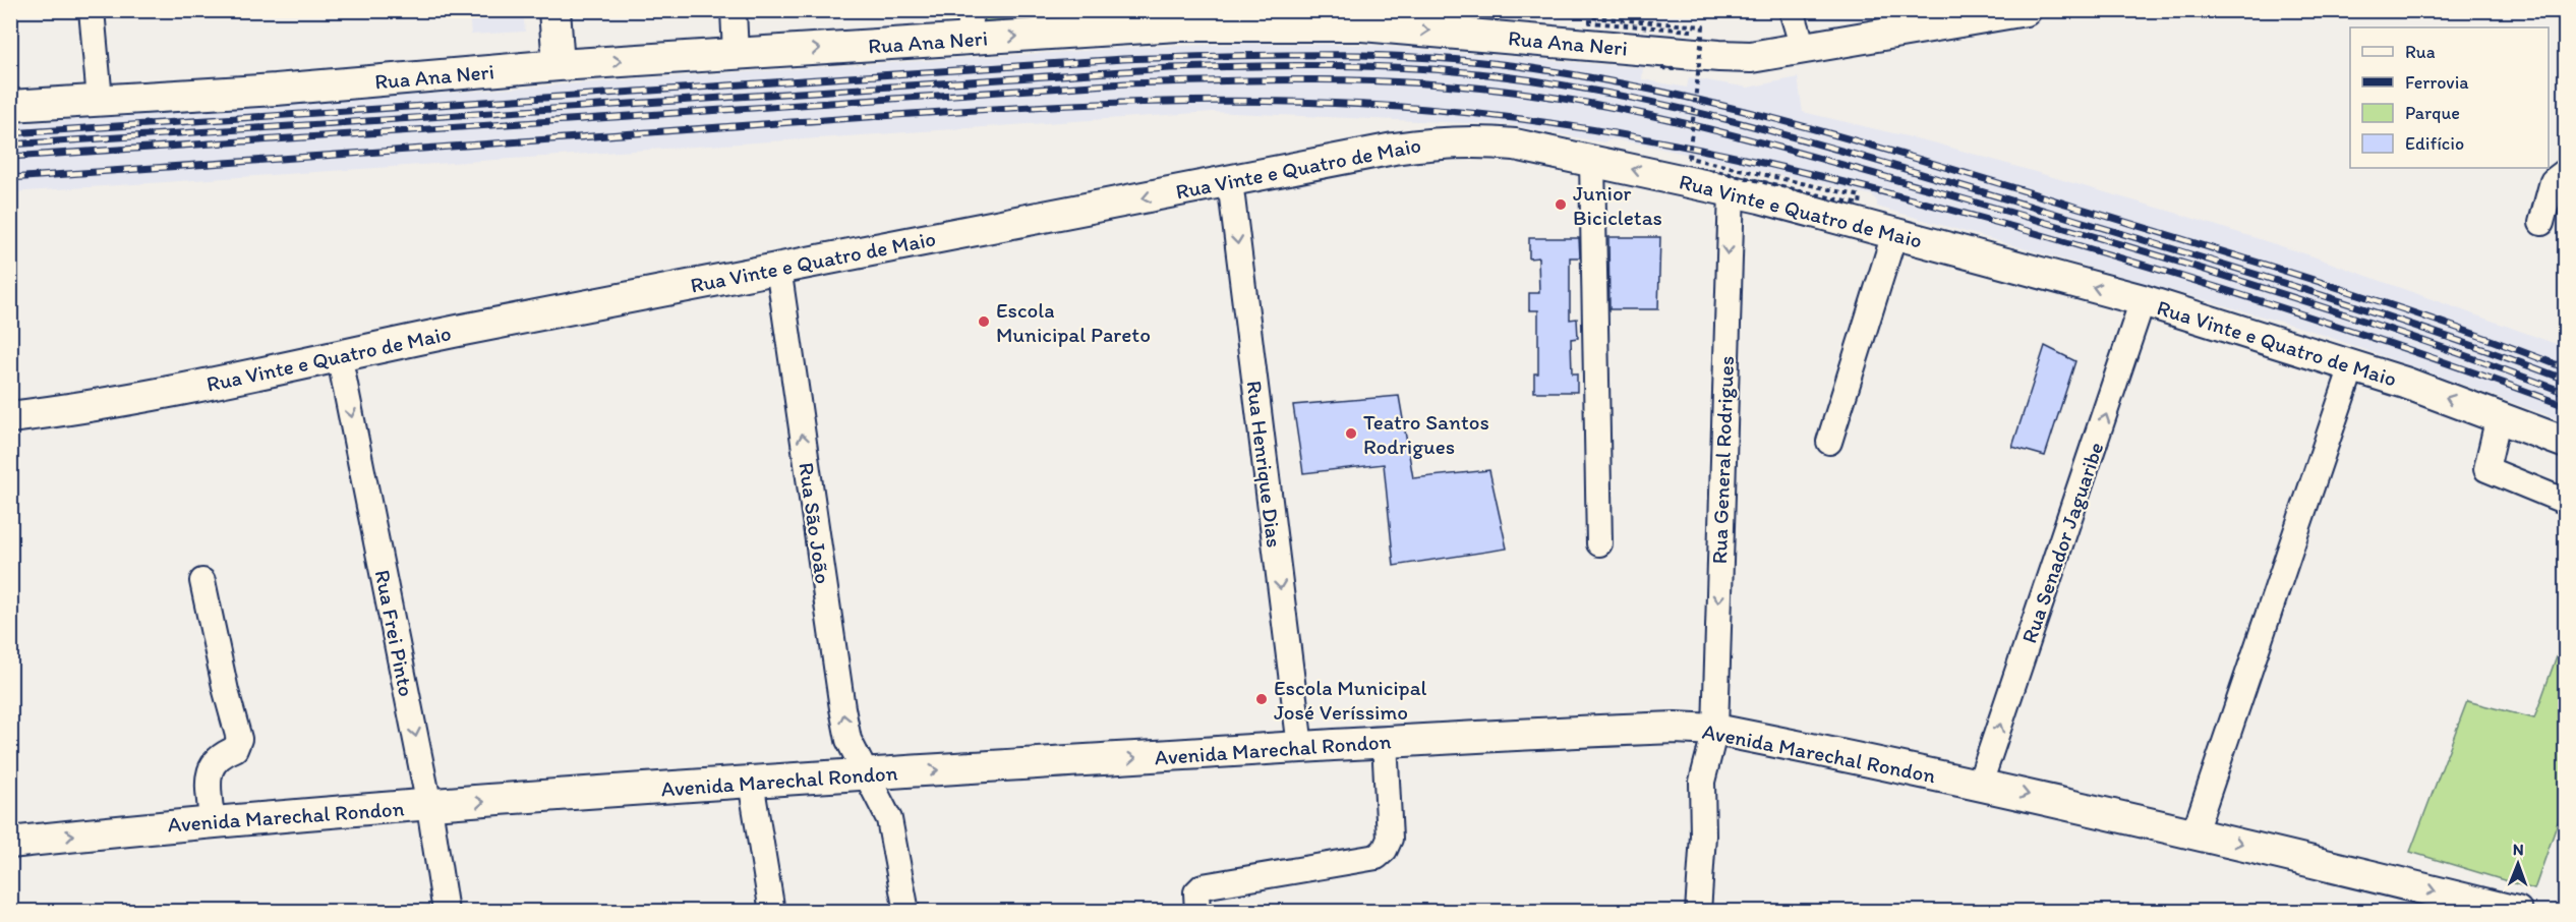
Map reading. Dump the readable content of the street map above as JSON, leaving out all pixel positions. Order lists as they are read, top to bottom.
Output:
{
  "streets": {
    "main road": ["Rua Ana Neri", "Rua Vinte e Quatro de Maio", "Avenida Marechal Rondon"],
    "street": [
      "Rua General Rodrigues",
      "Rua Henrique Dias",
      "Rua São João",
      "Rua Senador Jaguaribe",
      "Rua Frei Pinto"
    ]
  },
  "crossings": [
    ["Rua Vinte e Quatro de Maio", "Rua General Rodrigues"],
    ["Rua Vinte e Quatro de Maio", "Rua Henrique Dias"],
    ["Rua Vinte e Quatro de Maio", "Rua São João"],
    ["Rua Vinte e Quatro de Maio", "Rua Senador Jaguaribe"],
    ["Rua Vinte e Quatro de Maio", "Rua Frei Pinto"],
    ["Rua General Rodrigues", "Avenida Marechal Rondon"],
    ["Rua Henrique Dias", "Avenida Marechal Rondon"],
    ["Rua São João", "Avenida Marechal Rondon"],
    ["Rua Senador Jaguaribe", "Avenida Marechal Rondon"],
    ["Rua Frei Pinto", "Avenida Marechal Rondon"]
  ],
  "one_way": [
    "Rua Ana Neri",
    "Rua Vinte e Quatro de Maio",
    "Rua Henrique Dias",
    "Rua São João",
    "Avenida Marechal Rondon"
  ],
  "places": [
    "Junior Bicicletas",
    "Escola Municipal Pareto",
    "Teatro Santos Rodrigues",
    "Escola Municipal José Veríssimo"
  ],
  "legend": [
    "Rua",
    "Ferrovia",
    "Parque",
    "Edifício"
  ],
  "north": "top"
}
